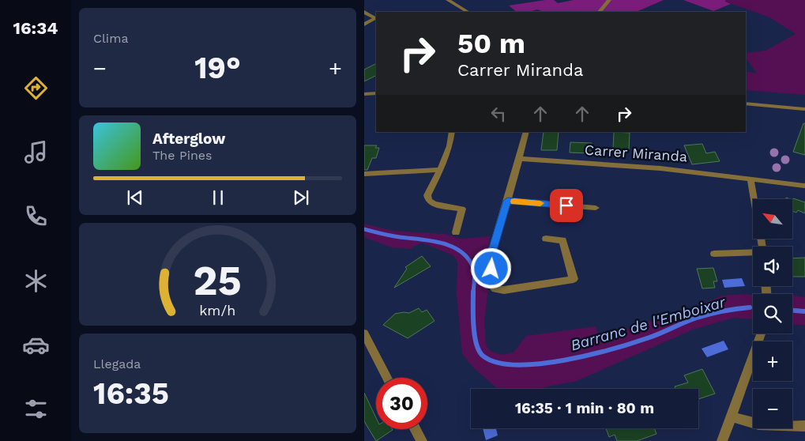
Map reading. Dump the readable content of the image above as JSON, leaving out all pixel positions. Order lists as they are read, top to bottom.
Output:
{
  "streets": {
    "street": ["Carrer Miranda"]
  },
  "water": ["Barranc de l'Emboixar"],
  "north": "top left",
  "page": {
    "tabs": "16:34",
    "tile": [
      "Clima",
      ["Llegada", "16:35"]
    ],
    "turn": ["50 m", "Carrer Miranda"],
    "heat": ["−", "19°", "+"],
    "song": ["Afterglow", "The Pines"],
    "map_buttons": ["+", "−"],
    "limit": "30",
    "trip": "16:35 · 1 min · 80 m",
    "gauge": ["25", "km/h"]
  }
}
